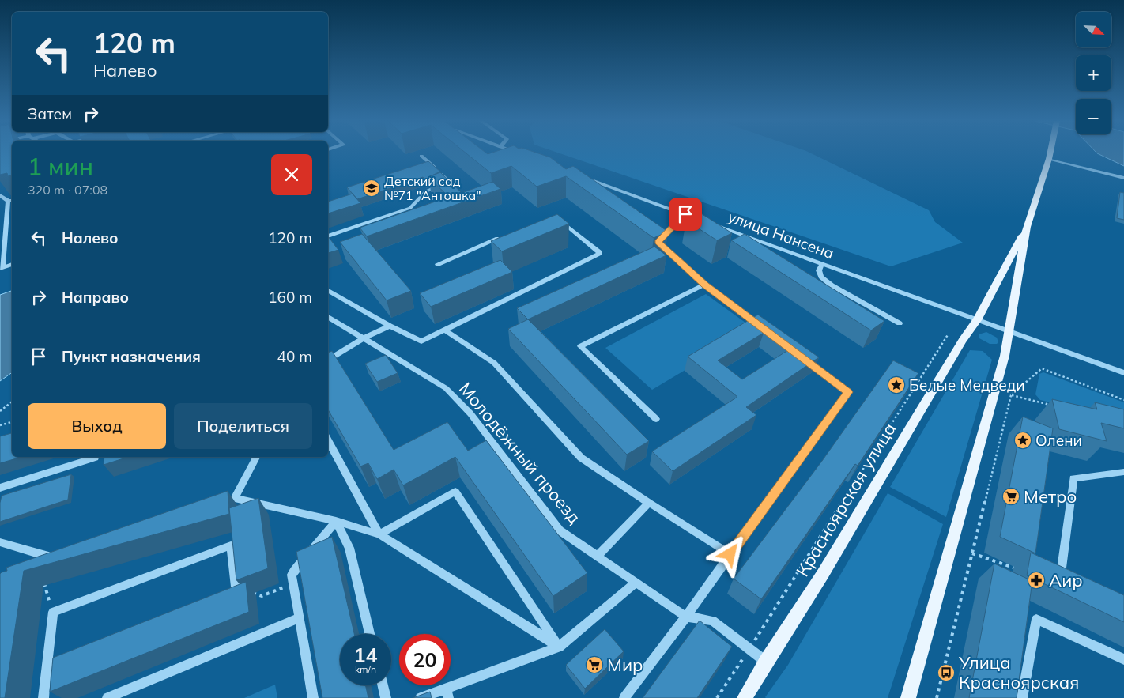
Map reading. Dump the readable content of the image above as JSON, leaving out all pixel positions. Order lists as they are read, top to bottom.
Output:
{
  "streets": {
    "main road": ["Красноярская улица"],
    "street": ["улица Нансена", "Молодёжный проезд"]
  },
  "crossings": [
    ["улица Нансена", "Красноярская улица"],
    ["Молодёжный проезд", "Красноярская улица"]
  ],
  "places": {
    "school or university": ["Детский сад №71 \"Антошка\""],
    "place": ["Белые Медведи", "Олени"],
    "supermarket": ["Метро", "Мир"],
    "pharmacy": ["Аир"],
    "bus stop": ["Улица Красноярская"]
  },
  "north": "bottom right",
  "page": {
    "map_buttons": ["+", "−"],
    "turn": ["120 m", "Налево"],
    "then": "Затем",
    "heading": ["1 мин", "320 m · 07:08"],
    "list": [
      {
        "name": "Налево",
        "value": "120 m"
      },
      {
        "name": "Направо",
        "value": "160 m"
      },
      {
        "name": "Пункт назначения",
        "value": "40 m"
      }
    ],
    "buttons": ["Выход", "Поделиться"],
    "speed": "14 km/h",
    "limit": "20"
  }
}
